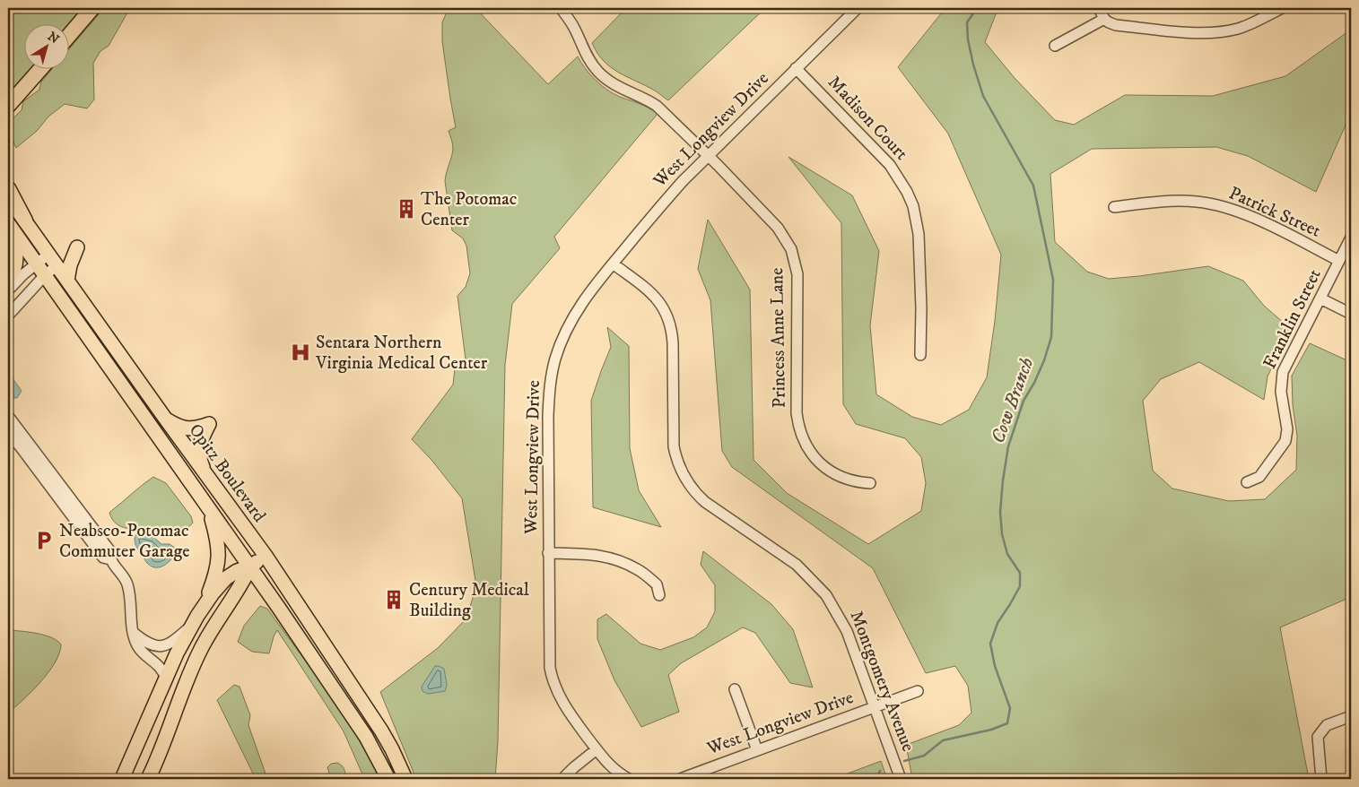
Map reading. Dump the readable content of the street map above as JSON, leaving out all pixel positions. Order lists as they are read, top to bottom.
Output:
{
  "streets": {
    "main road": ["Opitz Boulevard"],
    "street": [
      "Madison Court",
      "West Longview Drive",
      "Patrick Street",
      "Franklin Street",
      "Princess Anne Lane",
      "Montgomery Avenue"
    ]
  },
  "crossings": [
    ["Madison Court", "West Longview Drive"],
    ["West Longview Drive", "Princess Anne Lane"],
    ["West Longview Drive", "Montgomery Avenue"],
    ["Patrick Street", "Franklin Street"]
  ],
  "water": ["Cow Branch"],
  "places": {
    "building": ["The Potomac Center", "Century Medical Building"],
    "hospital": ["Sentara Northern Virginia Medical Center"],
    "parking": ["Neabsco-Potomac Commuter Garage"]
  },
  "north": "top right"
}
